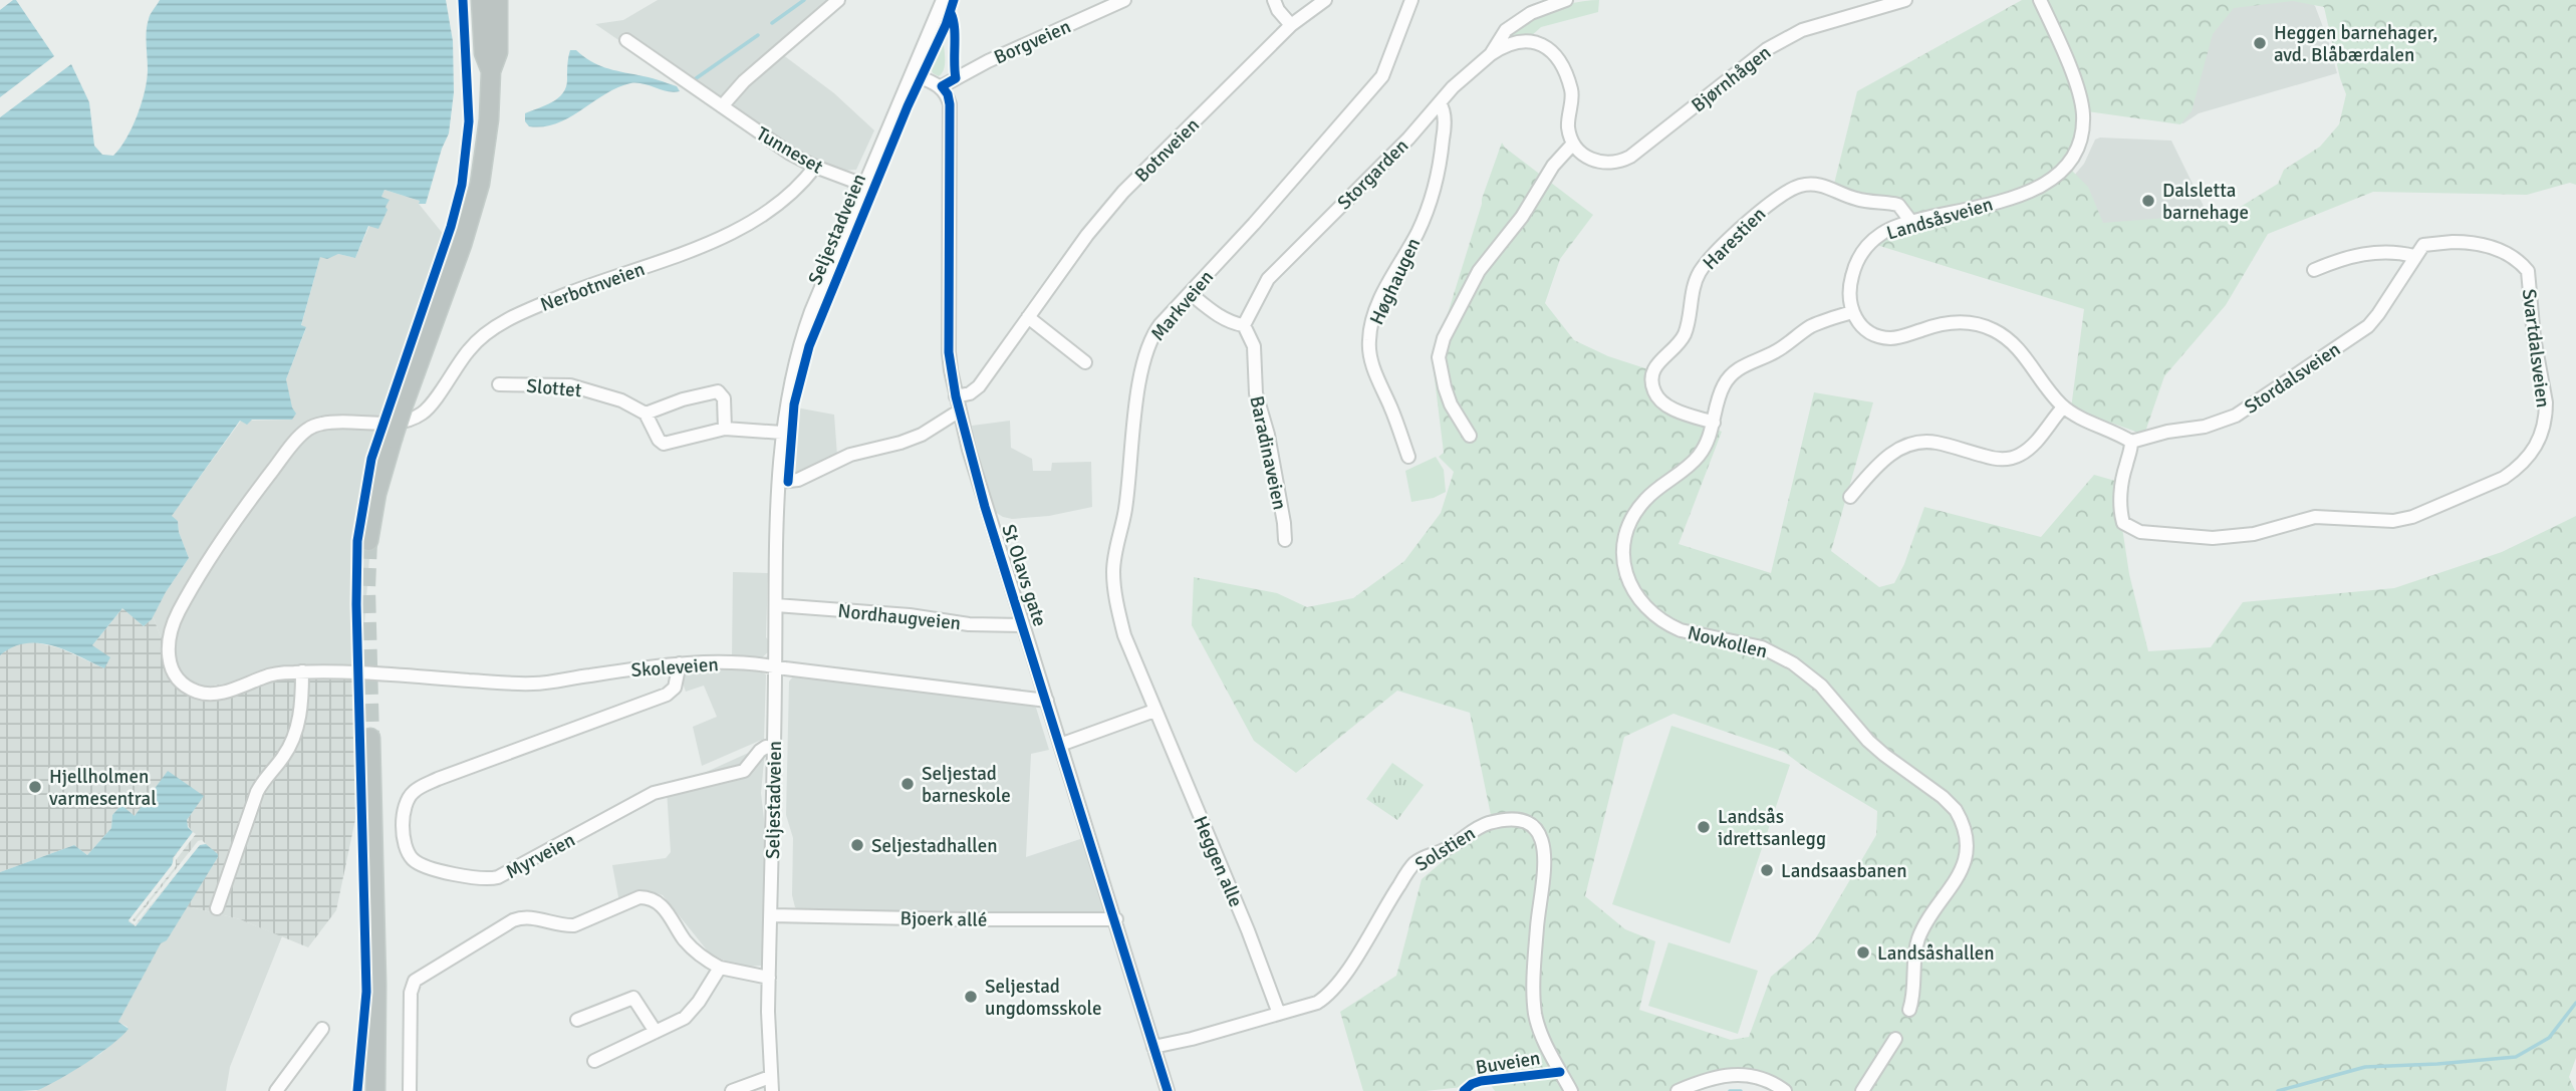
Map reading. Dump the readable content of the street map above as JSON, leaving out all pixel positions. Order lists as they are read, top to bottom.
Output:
{
  "streets": {
    "street": [
      "Borgveien",
      "Bjørnhågen",
      "Tunneset",
      "Botnveien",
      "Storgarden",
      "Landsåsveien",
      "Seljestadveien",
      "Harestien",
      "Høghaugen",
      "Nerbotnveien",
      "Markveien",
      "Svartdalsveien",
      "Stordalsveien",
      "Slottet",
      "Baradinaveien",
      "St Olavs gate",
      "Nordhaugveien",
      "Novkollen",
      "Skoleveien",
      "Solstien",
      "Myrveien",
      "Heggen alle",
      "Bjoerk allé"
    ],
    "cycle path": ["Buveien"]
  },
  "crossings": [
    ["Borgveien", "St Olavs gate"],
    ["Tunneset", "Seljestadveien"],
    ["Tunneset", "Nerbotnveien"],
    ["Botnveien", "St Olavs gate"],
    ["Storgarden", "Høghaugen"],
    ["Storgarden", "Baradinaveien"],
    ["Landsåsveien", "Harestien"],
    ["Landsåsveien", "Novkollen"],
    ["Seljestadveien", "Nordhaugveien"],
    ["Seljestadveien", "Skoleveien"],
    ["Seljestadveien", "Myrveien"],
    ["Seljestadveien", "Bjoerk allé"],
    ["Harestien", "Novkollen"],
    ["Nerbotnveien", "Skoleveien"],
    ["Markveien", "Heggen alle"],
    ["Svartdalsveien", "Stordalsveien"],
    ["St Olavs gate", "Nordhaugveien"],
    ["St Olavs gate", "Skoleveien"],
    ["St Olavs gate", "Solstien"],
    ["St Olavs gate", "Bjoerk allé"],
    ["Skoleveien", "Myrveien"],
    ["Solstien", "Heggen alle"]
  ],
  "places": [
    "Heggen barnehager, avd. Blåbærdalen",
    "Dalsletta barnehage",
    "Seljestad barneskole",
    "Hjellholmen varmesentral",
    "Landsås idrettsanlegg",
    "Seljestadhallen",
    "Landsaasbanen",
    "Landsåshallen",
    "Seljestad ungdomsskole"
  ]
}
